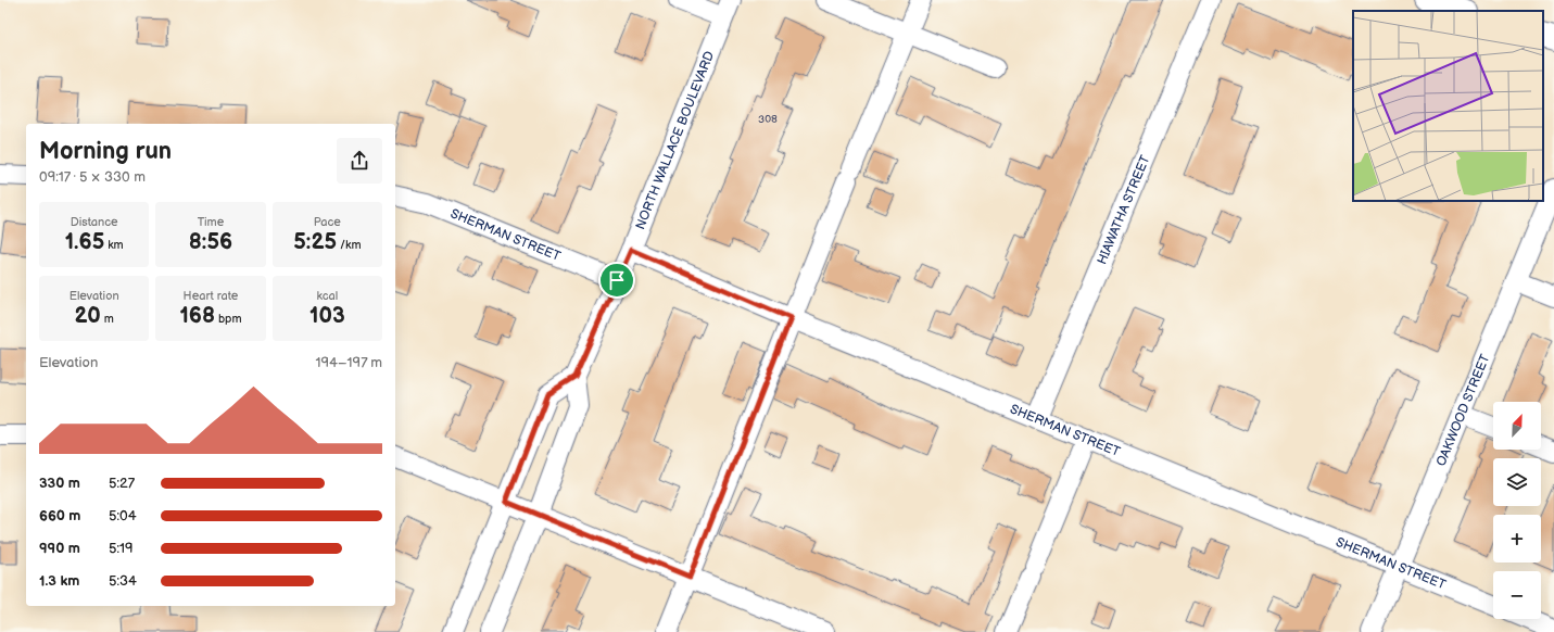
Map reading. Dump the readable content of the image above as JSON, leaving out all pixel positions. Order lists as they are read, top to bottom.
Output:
{
  "streets": {
    "street": [
      "NORTH WALLACE BOULEVARD",
      "HIAWATHA STREET",
      "SHERMAN STREET",
      "OAKWOOD STREET"
    ]
  },
  "crossings": [
    ["NORTH WALLACE BOULEVARD", "SHERMAN STREET"],
    ["HIAWATHA STREET", "SHERMAN STREET"],
    ["SHERMAN STREET", "OAKWOOD STREET"]
  ],
  "house_numbers": ["308"],
  "north": "top right",
  "page": {
    "heading": ["Morning run", "09:17 · 5 × 330 m"],
    "stats": [
      ["Distance", "1.65 km"],
      ["Time", "8:56"],
      ["Pace", "5:25 /km"],
      ["Elevation", "20 m"],
      ["Heart rate", "168 bpm"],
      ["kcal", "103"]
    ],
    "chart": ["Elevation", "194–197 m"],
    "map_buttons": ["+", "−"],
    "list": [
      {
        "name": "330 m",
        "note": "5:27"
      },
      {
        "name": "660 m",
        "note": "5:04"
      },
      {
        "name": "990 m",
        "note": "5:19"
      },
      {
        "name": "1.3 km",
        "note": "5:34"
      }
    ]
  }
}
